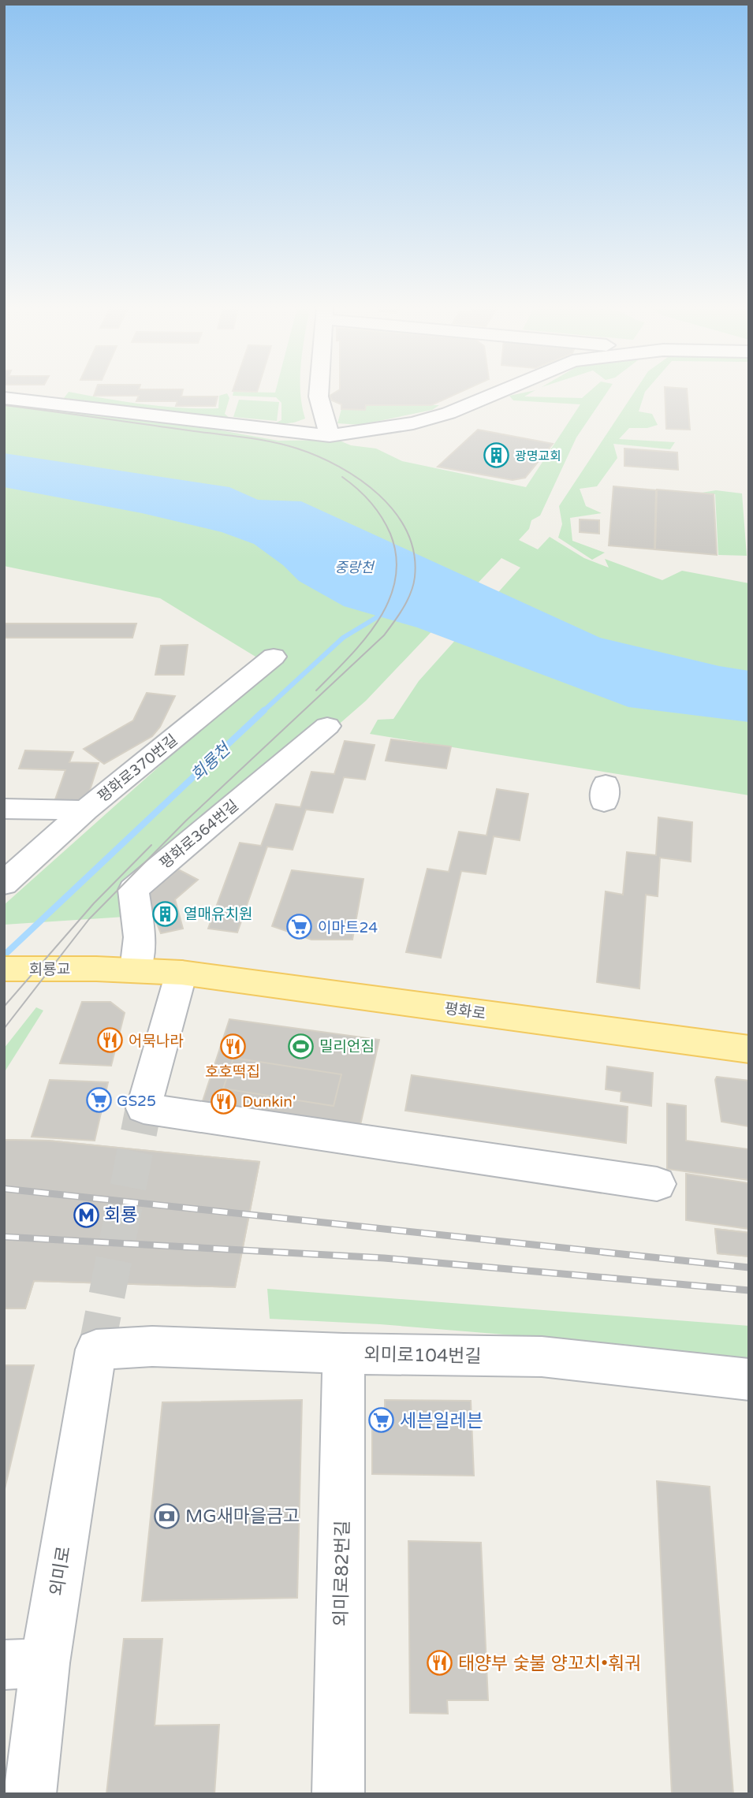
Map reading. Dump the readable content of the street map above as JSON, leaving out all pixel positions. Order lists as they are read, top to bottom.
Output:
{
  "streets": {
    "main road": ["회룡교", "평화로"],
    "street": [
      "평화로370번길",
      "평화로364번길",
      "외미로104번길",
      "외미로",
      "외미로82번길"
    ]
  },
  "crossings": [
    ["평화로364번길", "평화로"],
    ["회룡교", "평화로"],
    ["외미로104번길", "외미로"],
    ["외미로104번길", "외미로82번길"]
  ],
  "water": ["중랑천", "회룡천"],
  "places": {
    "building": ["광명교회", "열매유치원"],
    "supermarket": ["이마트24", "GS25", "세븐일레븐"],
    "restaurant": [
      "어묵나라",
      "호호떡집",
      "Dunkin'",
      "태양부 숯불 양꼬치•훠궈"
    ],
    "sports": ["밀리언짐"],
    "metro station": ["회룡"],
    "bank": ["MG새마을금고"]
  }
}
